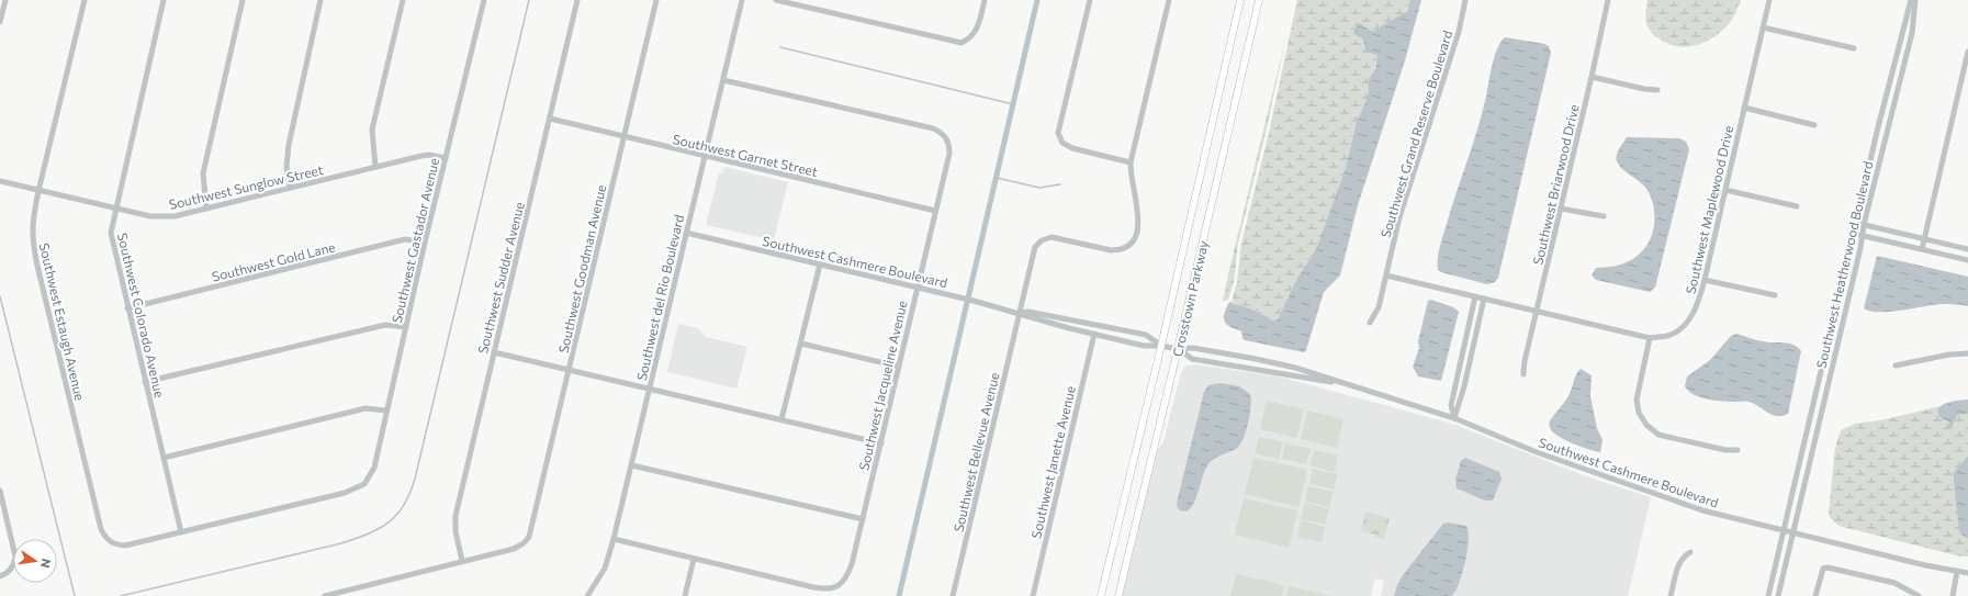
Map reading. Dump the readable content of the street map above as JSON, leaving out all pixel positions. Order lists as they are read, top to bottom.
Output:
{
  "streets": {
    "main road": ["Crosstown Parkway"],
    "street": [
      "Southwest Grand Reserve Boulevard",
      "Southwest Garnet Street",
      "Southwest Briarwood Drive",
      "Southwest Sunglow Street",
      "Southwest Maplewood Drive",
      "Southwest Gastador Avenue",
      "Southwest Gold Lane",
      "Southwest Cashmere Boulevard",
      "Southwest Heatherwood Boulevard",
      "Southwest Goodman Avenue",
      "Southwest Sudder Avenue",
      "Southwest del Rio Boulevard",
      "Southwest Colorado Avenue",
      "Southwest Estaugh Avenue",
      "Southwest Jacqueline Avenue",
      "Southwest Bellevue Avenue",
      "Southwest Janette Avenue"
    ]
  },
  "crossings": [
    ["Southwest Grand Reserve Boulevard", "Southwest Maplewood Drive"],
    ["Southwest Garnet Street", "Southwest Goodman Avenue"],
    ["Southwest Garnet Street", "Southwest Sudder Avenue"],
    ["Southwest Garnet Street", "Southwest del Rio Boulevard"],
    ["Southwest Garnet Street", "Southwest Jacqueline Avenue"],
    ["Southwest Briarwood Drive", "Southwest Maplewood Drive"],
    ["Southwest Sunglow Street", "Southwest Gastador Avenue"],
    ["Southwest Sunglow Street", "Southwest Colorado Avenue"],
    ["Southwest Sunglow Street", "Southwest Estaugh Avenue"],
    ["Southwest Gastador Avenue", "Southwest Gold Lane"],
    ["Southwest Gastador Avenue", "Southwest Colorado Avenue"],
    ["Southwest Gastador Avenue", "Southwest Estaugh Avenue"],
    ["Southwest Gold Lane", "Southwest Colorado Avenue"],
    ["Southwest Cashmere Boulevard", "Southwest Heatherwood Boulevard"],
    ["Southwest Cashmere Boulevard", "Southwest del Rio Boulevard"],
    ["Southwest Cashmere Boulevard", "Crosstown Parkway"],
    ["Southwest Cashmere Boulevard", "Southwest Jacqueline Avenue"],
    ["Southwest Cashmere Boulevard", "Southwest Bellevue Avenue"],
    ["Southwest Cashmere Boulevard", "Southwest Janette Avenue"],
    ["Southwest Goodman Avenue", "Southwest Sudder Avenue"],
    ["Southwest del Rio Boulevard", "Southwest Jacqueline Avenue"],
    ["Southwest Colorado Avenue", "Southwest Estaugh Avenue"]
  ],
  "north": "right"
}
